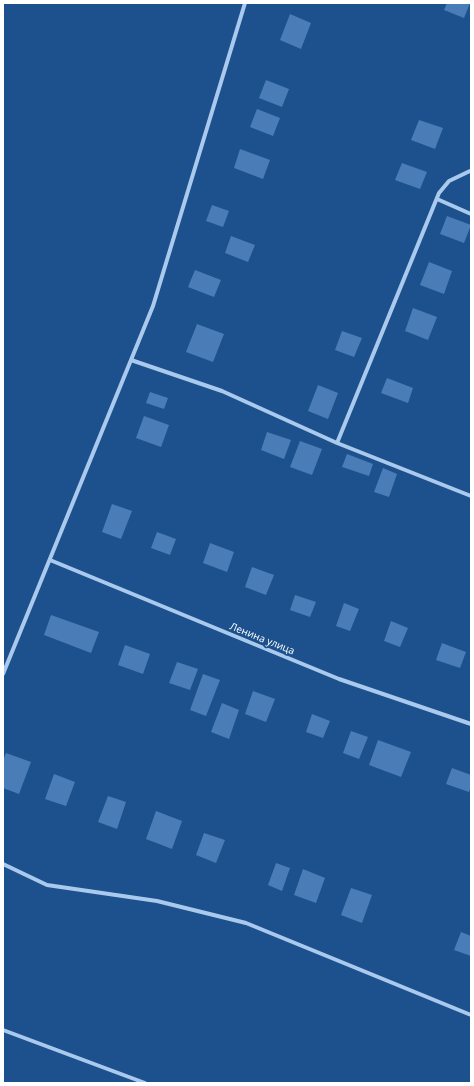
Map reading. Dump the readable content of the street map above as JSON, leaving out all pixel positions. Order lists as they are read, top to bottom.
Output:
{
  "streets": {
    "street": ["Ленина улица"]
  }
}
